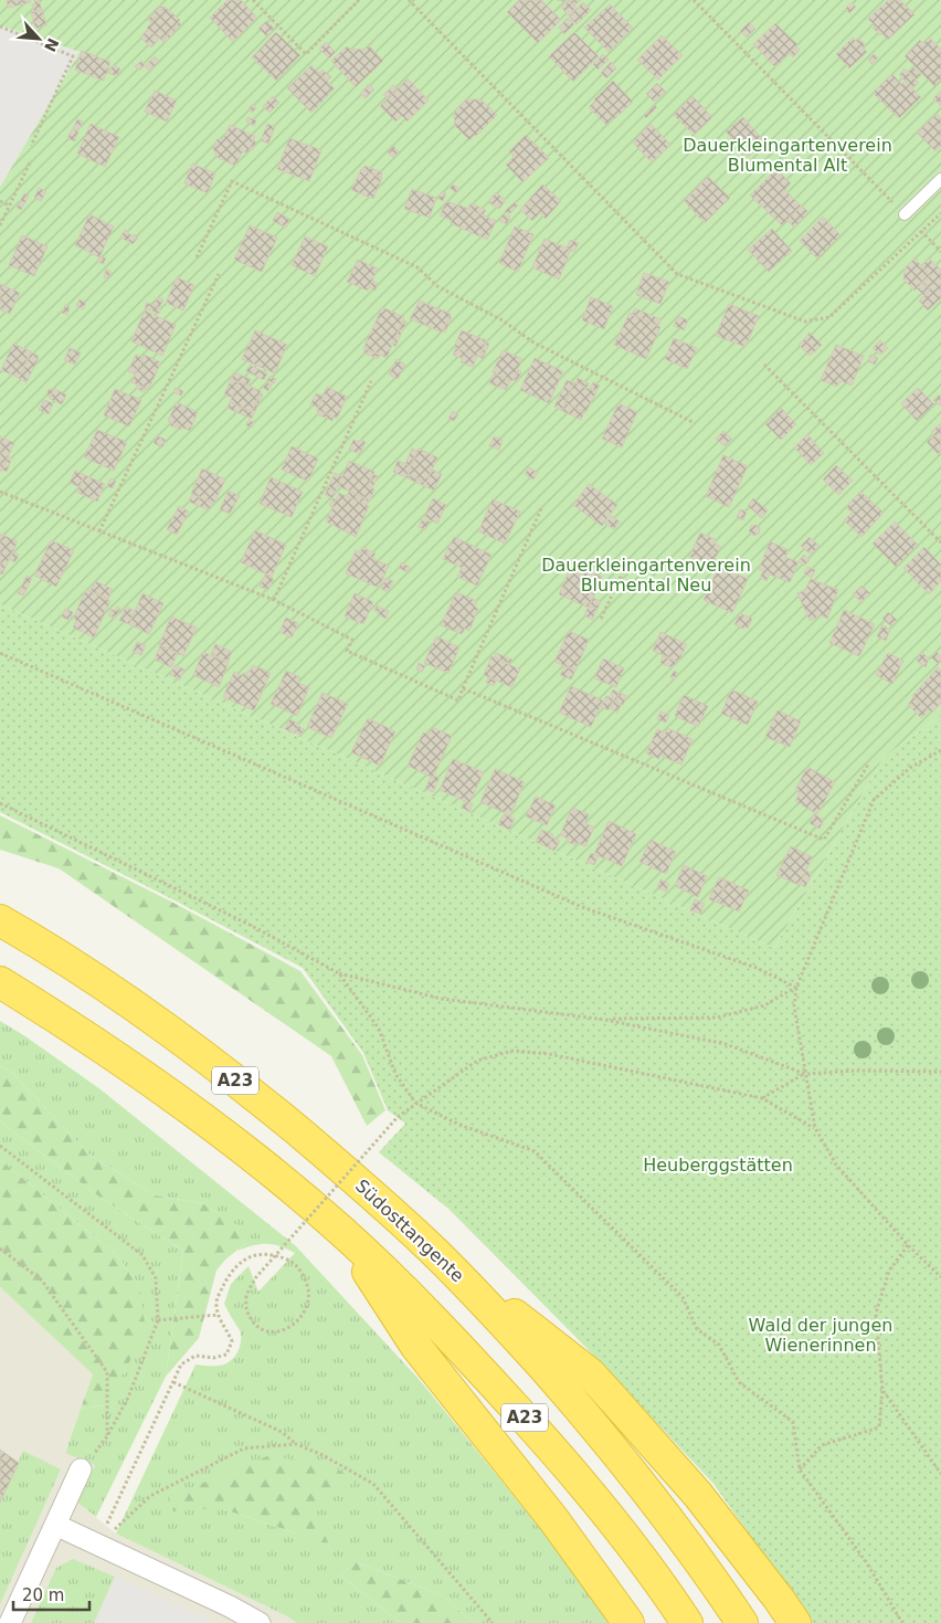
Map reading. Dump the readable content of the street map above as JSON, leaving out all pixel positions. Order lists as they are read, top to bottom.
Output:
{
  "streets": {
    "highway": ["A23", "Südosttangente"]
  },
  "parks": [
    "Dauerkleingartenverein Blumental Alt",
    "Dauerkleingartenverein Blumental Neu",
    "Heuberggstätten",
    "Wald der jungen Wienerinnen"
  ],
  "scale_bar": "20 m",
  "north": "bottom right"
}
